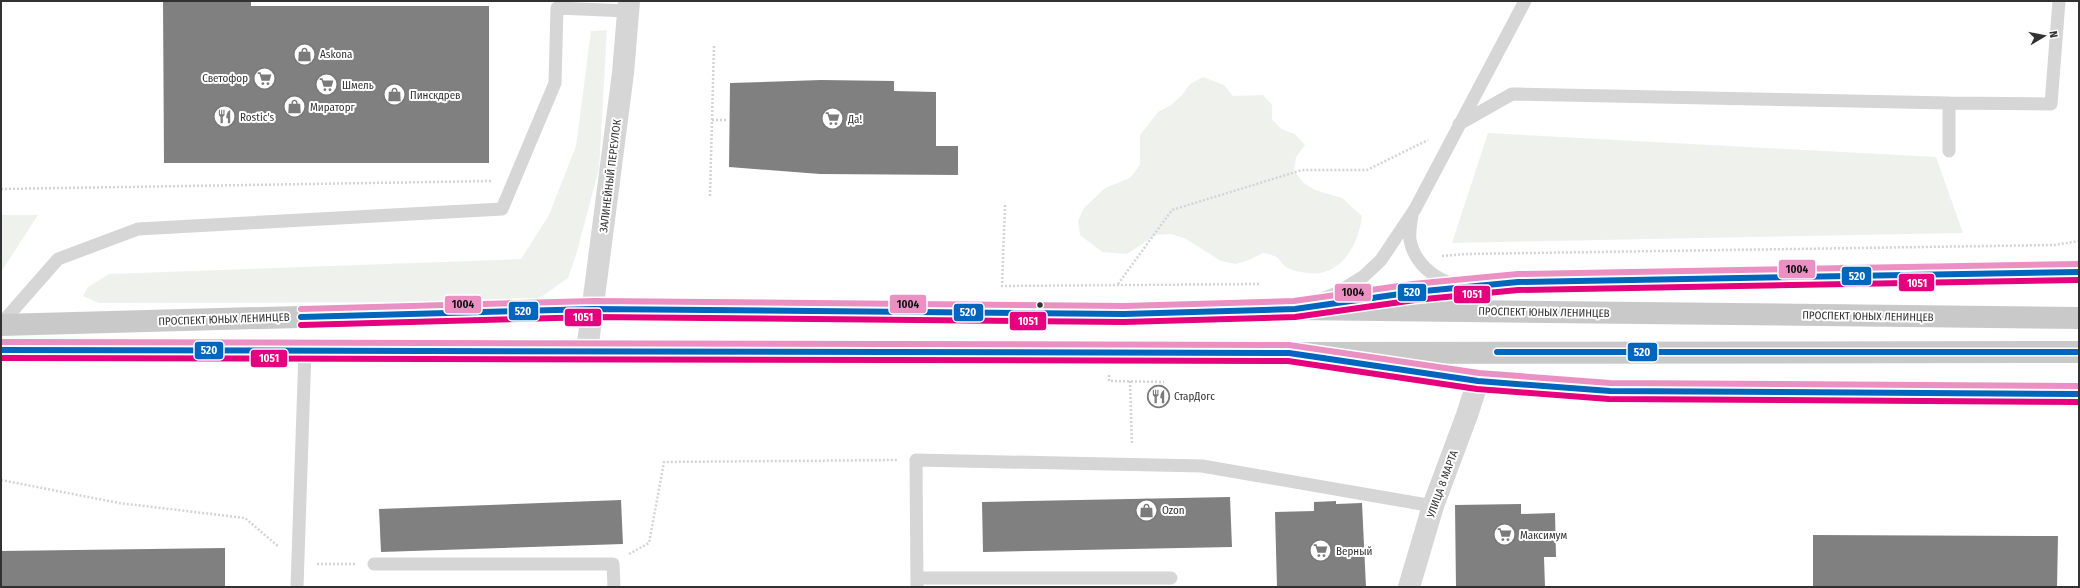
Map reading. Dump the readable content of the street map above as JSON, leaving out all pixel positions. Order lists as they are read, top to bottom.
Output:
{
  "streets": {
    "main road": ["ПРОСПЕКТ ЮНЫХ ЛЕНИНЦЕВ"],
    "street": ["ЗАЛИНЕЙНЫЙ ПЕРЕУЛОК", "УЛИЦА 8 МАРТА"]
  },
  "crossings": [
    ["ЗАЛИНЕЙНЫЙ ПЕРЕУЛОК", "ПРОСПЕКТ ЮНЫХ ЛЕНИНЦЕВ"]
  ],
  "places": {
    "shop": [
      "Askona",
      "Пинскдрев",
      "Мираторг",
      "Ozon"
    ],
    "supermarket": [
      "Светофор",
      "Шмель",
      "Да!",
      "Максимум",
      "Верный"
    ],
    "restaurant": ["Rostic's", "СтарДогс"]
  },
  "lines": ["transit line 1004", "transit line 520", "transit line 1051"],
  "north": "right"
}
